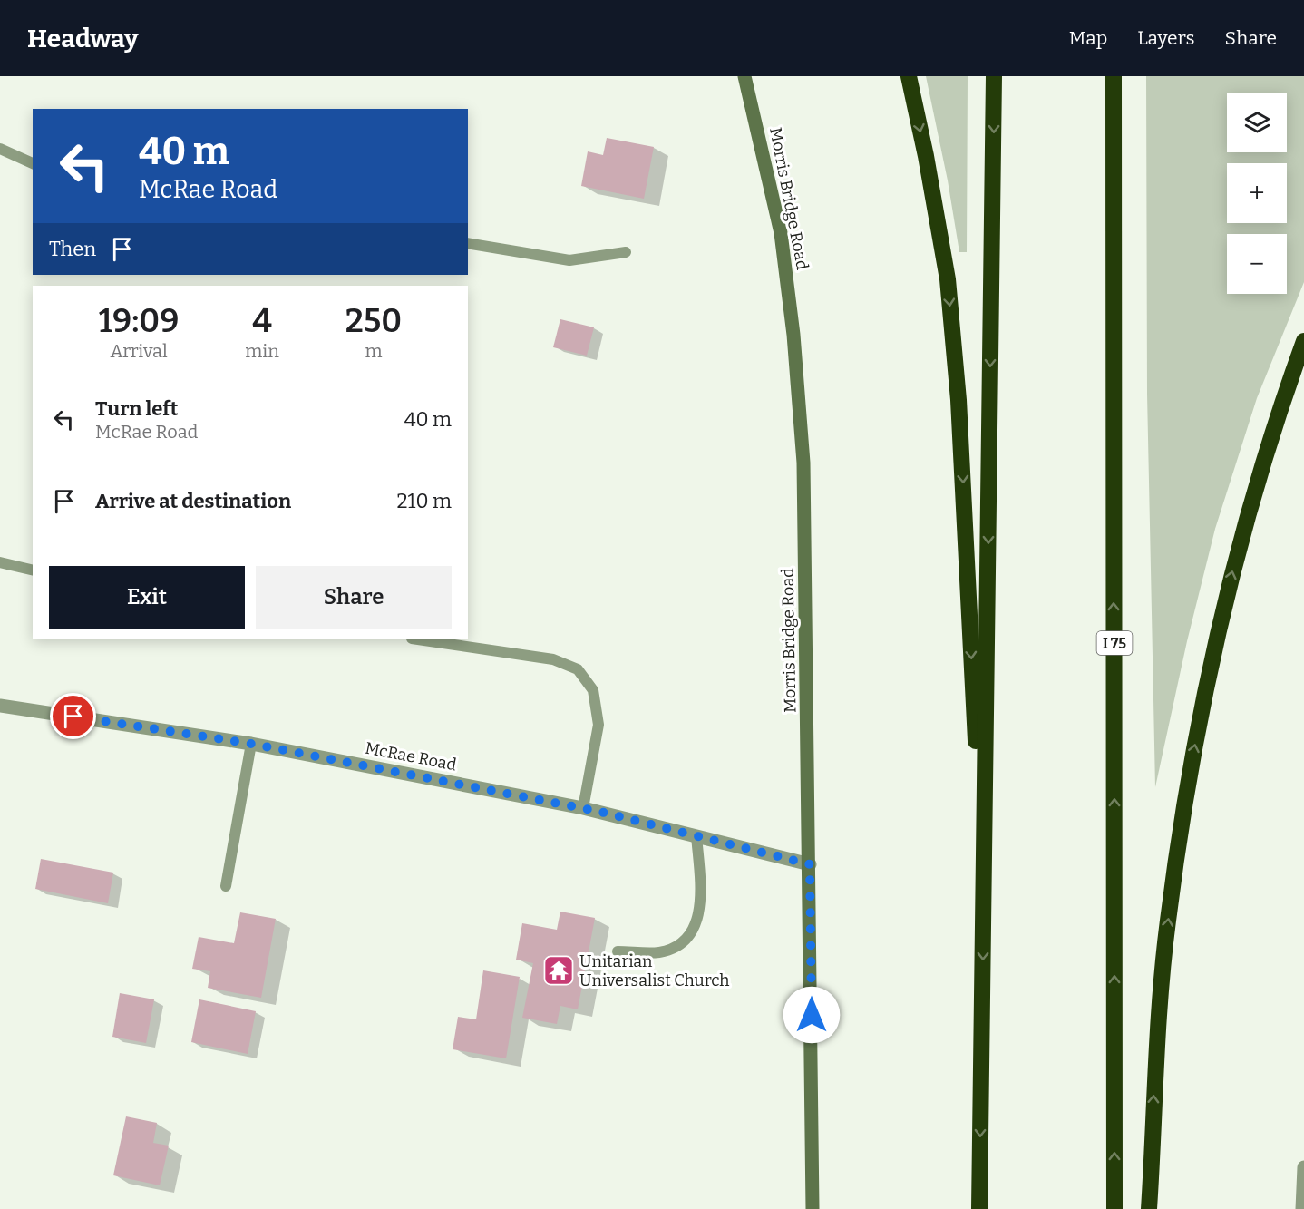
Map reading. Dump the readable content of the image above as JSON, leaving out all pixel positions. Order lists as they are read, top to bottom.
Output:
{
  "streets": {
    "highway": ["I 75"],
    "street": ["Morris Bridge Road", "McRae Road"]
  },
  "crossings": [
    ["Morris Bridge Road", "McRae Road"]
  ],
  "places": {
    "temple": ["Unitarian Universalist Church"]
  },
  "page": {
    "header": "Headway",
    "nav": ["Map", "Layers", "Share"],
    "map_buttons": ["+", "−"],
    "turn": ["40 m", "McRae Road"],
    "then": "Then",
    "eta": [
      "19:09",
      "Arrival",
      "4",
      "min",
      "250",
      "m"
    ],
    "list": [
      {
        "name": "Turn left",
        "note": "McRae Road",
        "value": "40 m"
      },
      {
        "name": "Arrive at destination",
        "value": "210 m"
      }
    ],
    "buttons": ["Exit", "Share"]
  }
}
